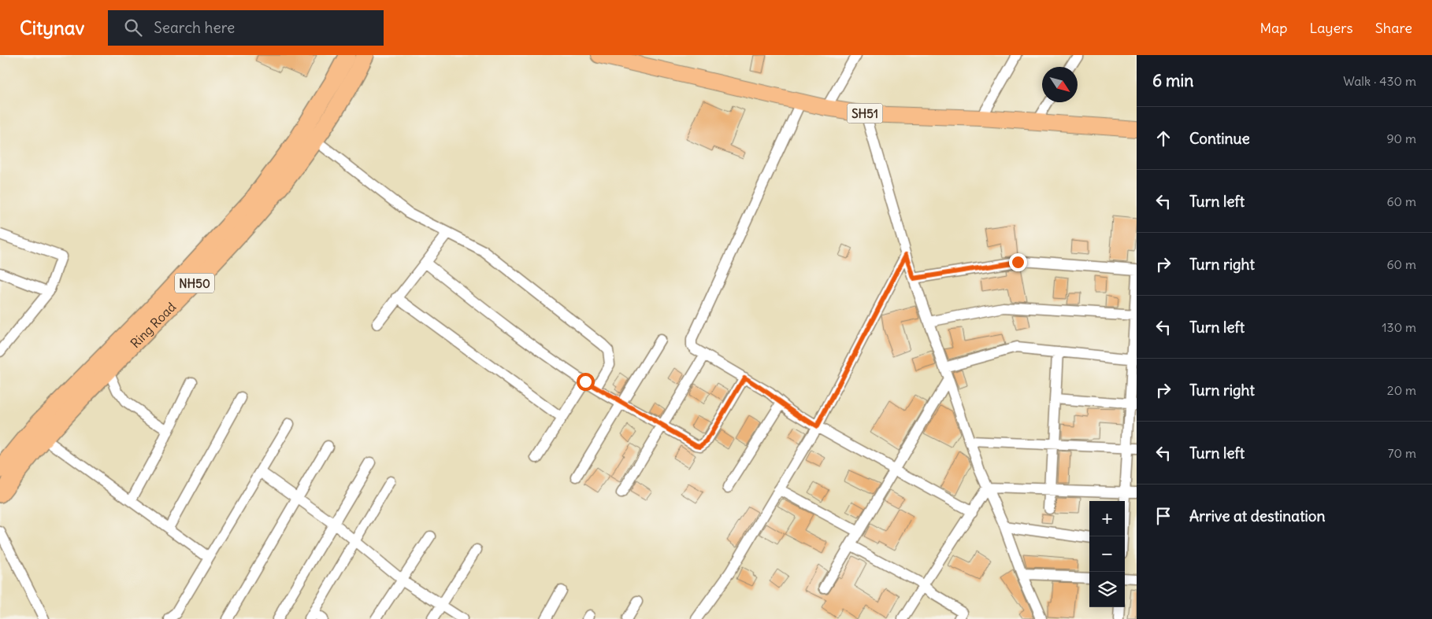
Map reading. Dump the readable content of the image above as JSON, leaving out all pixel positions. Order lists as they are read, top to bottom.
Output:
{
  "streets": {
    "highway": ["NH50", "Ring Road"],
    "main road": ["SH51"]
  },
  "north": "bottom right",
  "page": {
    "header": "Citynav",
    "search": "Search here",
    "nav": ["Map", "Layers", "Share"],
    "heading": ["6 min", "Walk · 430 m"],
    "list": [
      ["Continue", "90 m"],
      ["Turn left", "60 m"],
      ["Turn right", "60 m"],
      ["Turn left", "130 m"],
      ["Turn right", "20 m"],
      ["Turn left", "70 m"],
      "Arrive at destination"
    ],
    "map_buttons": ["+", "−"]
  }
}
